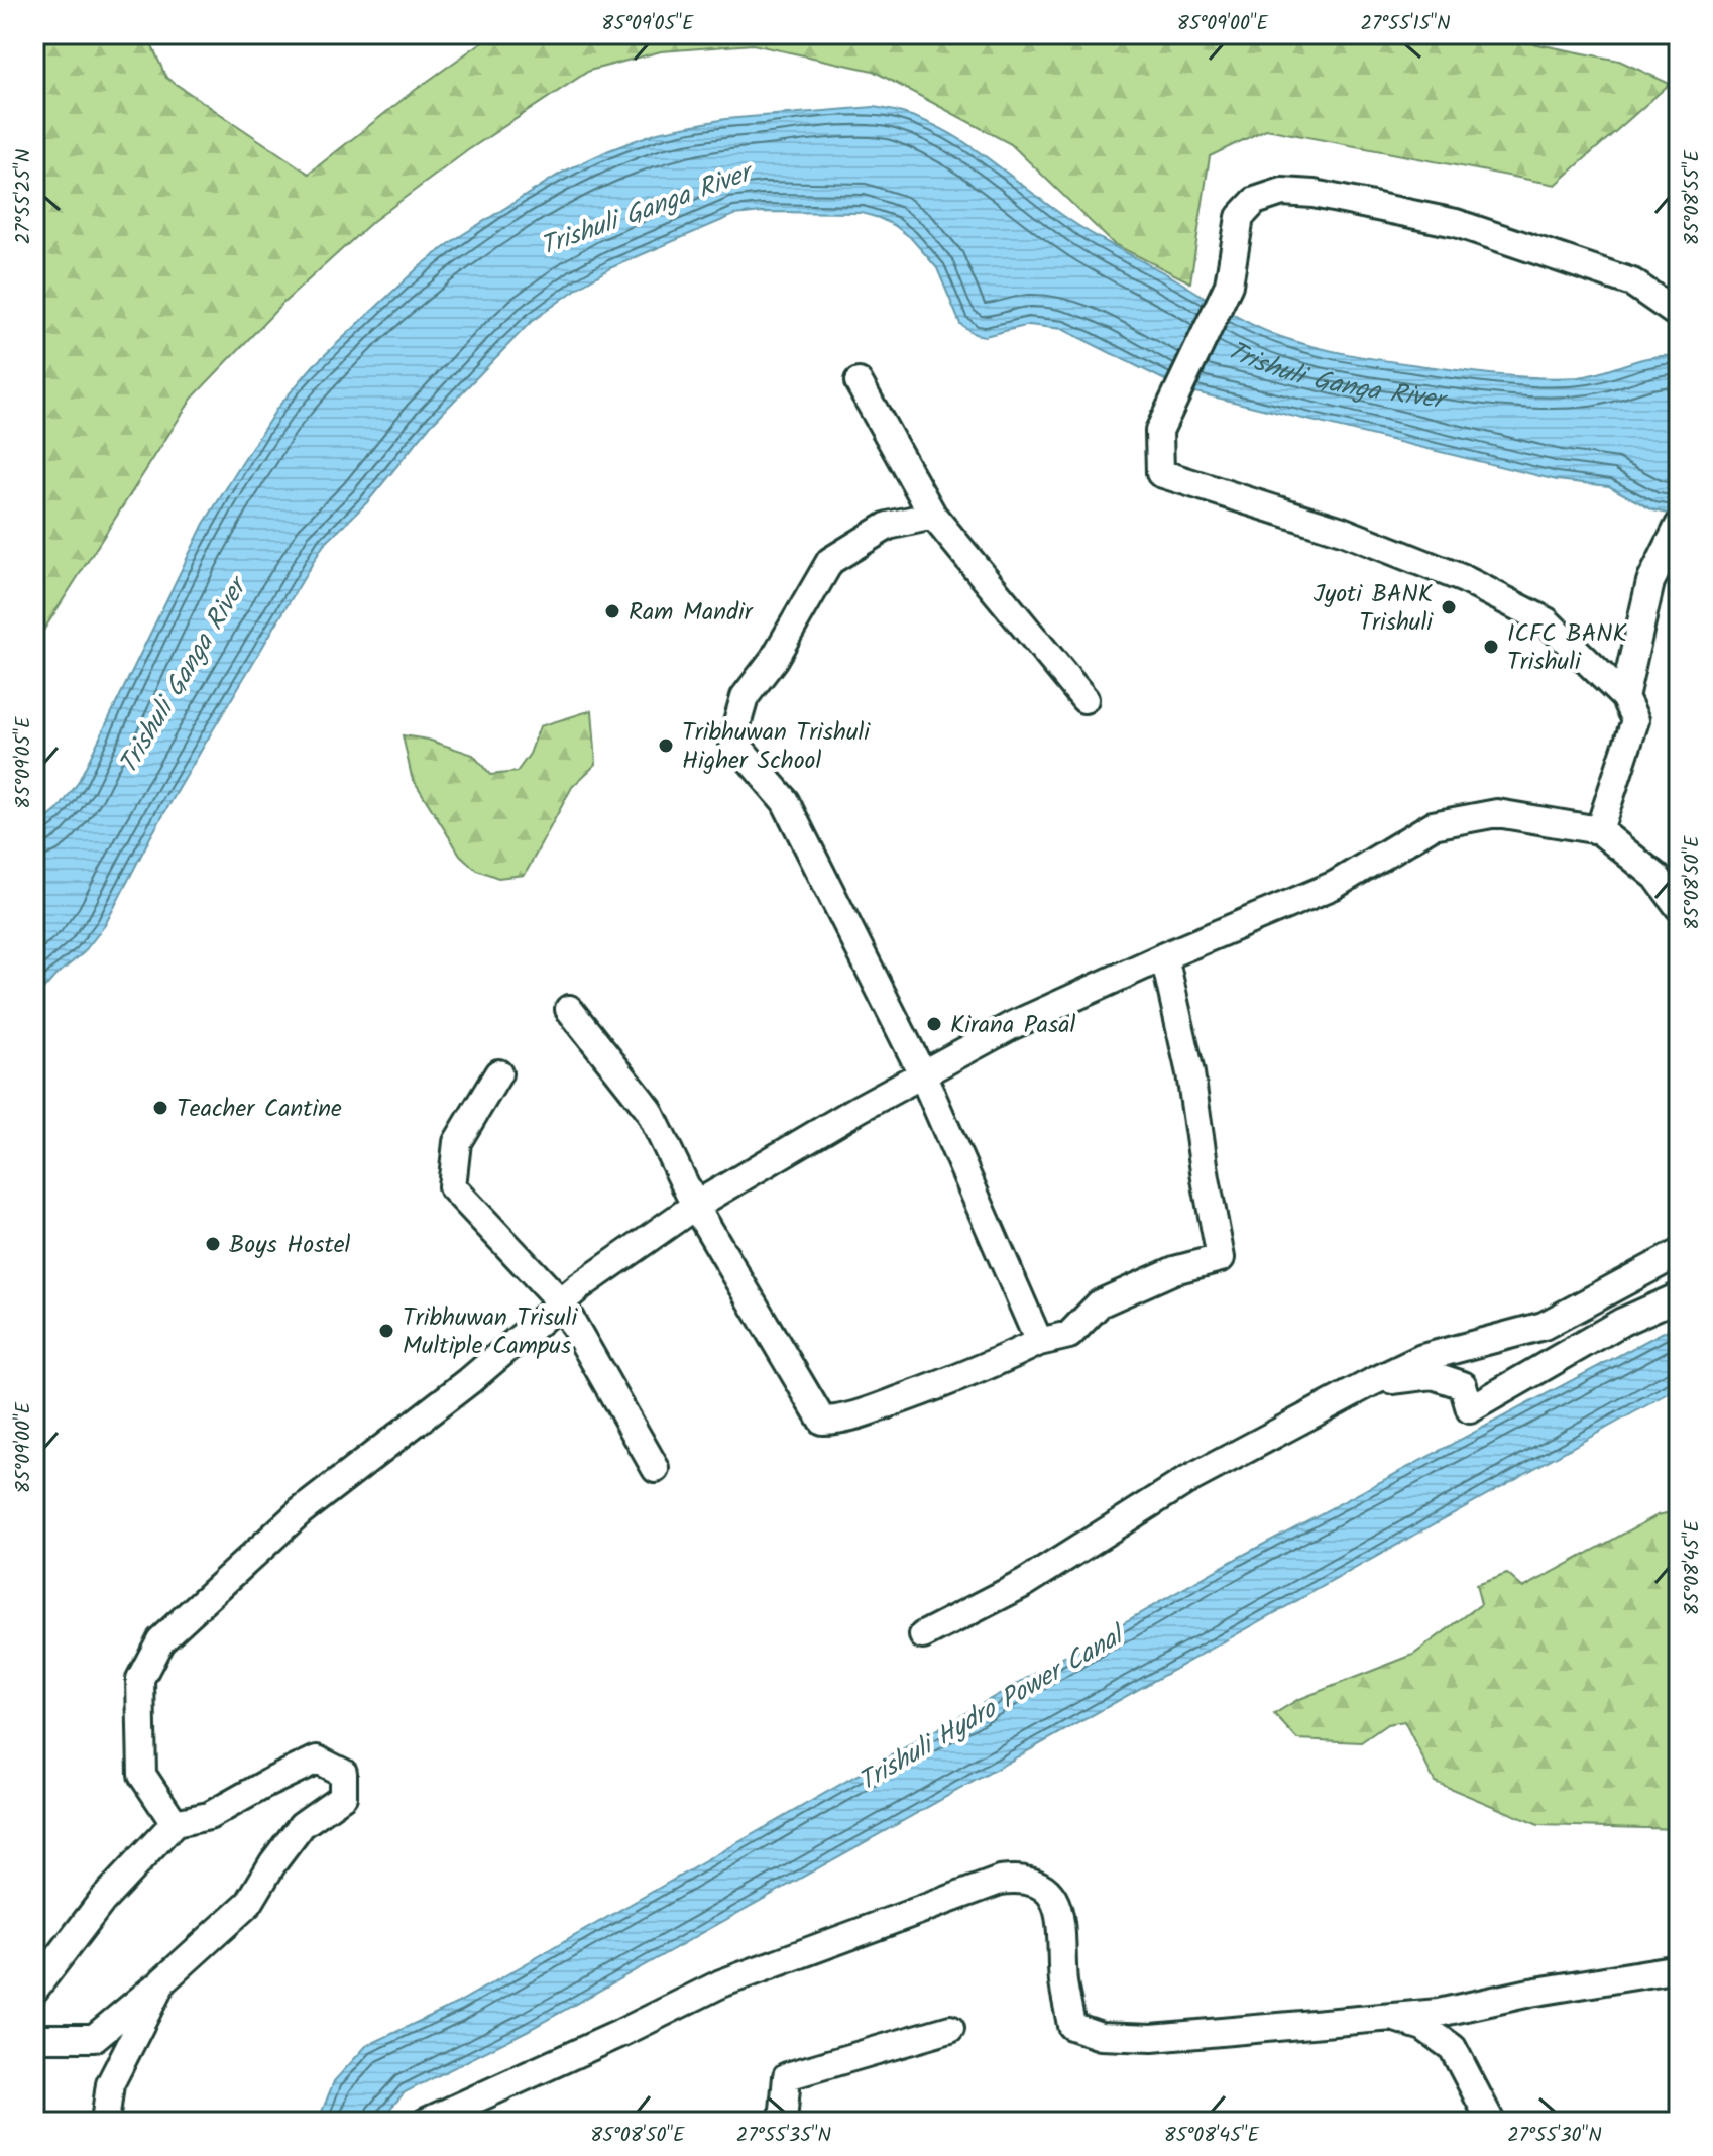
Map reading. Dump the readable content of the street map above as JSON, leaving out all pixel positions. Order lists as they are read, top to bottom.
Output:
{
  "water": ["Trishuli Ganga River", "Trishuli Hydro Power Canal"],
  "places": [
    "Jyoti BANK Trishuli",
    "Ram Mandir",
    "ICFC BANK Trishuli",
    "Tribhuwan Trishuli Higher School",
    "Kirana Pasal",
    "Teacher Cantine",
    "Boys Hostel",
    "Tribhuwan Trisuli Multiple Campus"
  ],
  "coordinates": [
    "85°09'05\"E",
    "85°09'00\"E",
    "27°55'15\"N",
    "27°55'25\"N",
    "85°08'55\"E",
    "85°08'50\"E",
    "85°08'45\"E",
    "27°55'35\"N",
    "27°55'30\"N"
  ]
}
